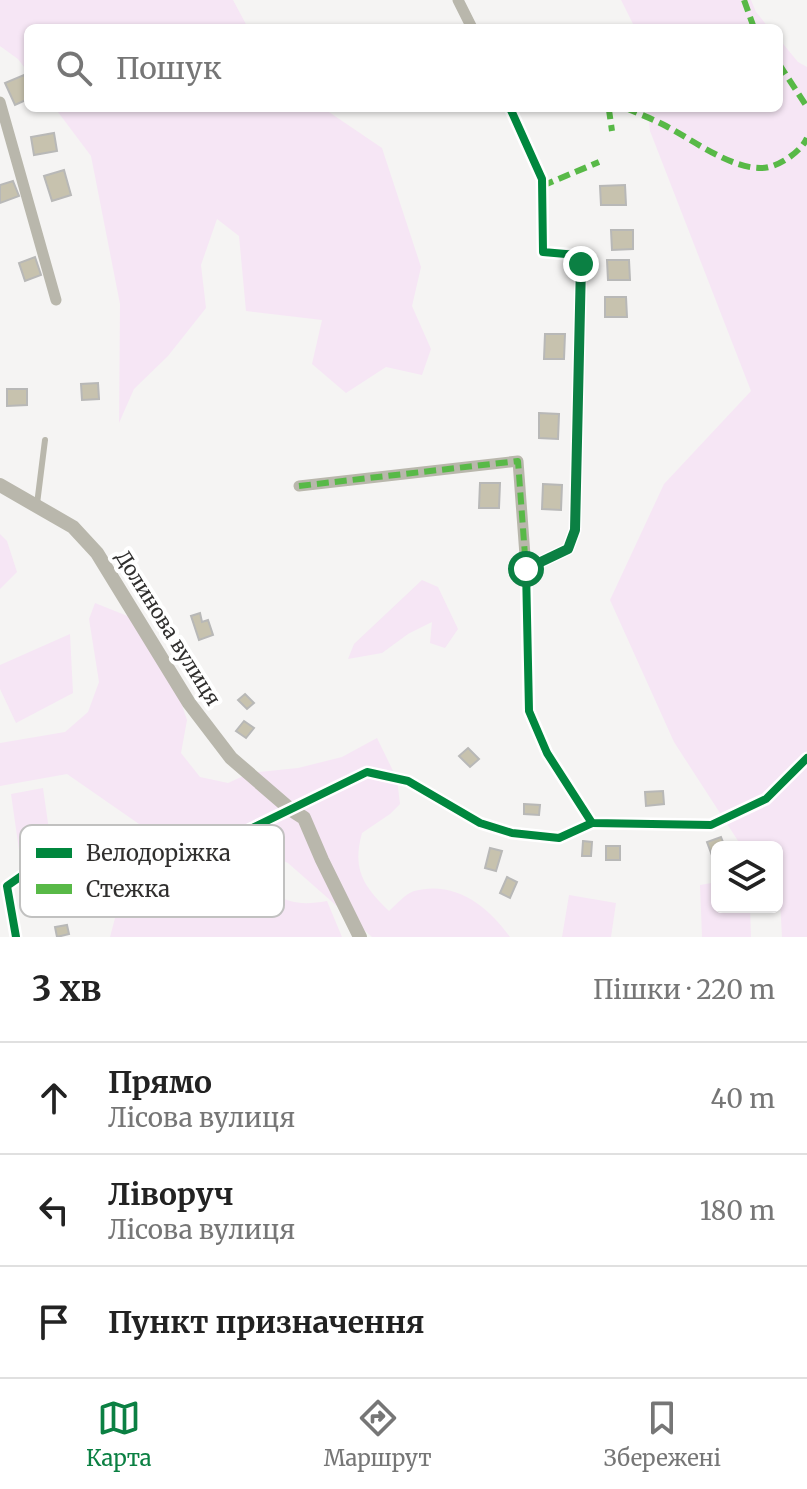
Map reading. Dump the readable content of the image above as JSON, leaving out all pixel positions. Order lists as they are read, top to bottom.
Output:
{
  "streets": {
    "street": ["Долинова вулиця"]
  },
  "legend": ["Велодоріжка", "Стежка"],
  "page": {
    "search": "Пошук",
    "heading": ["3 хв", "Пішки · 220 m"],
    "list": [
      ["Прямо", "Лісова вулиця", "40 m"],
      ["Ліворуч", "Лісова вулиця", "180 m"],
      "Пункт призначення"
    ],
    "nav": ["Карта", "Маршрут", "Збережені"]
  }
}
